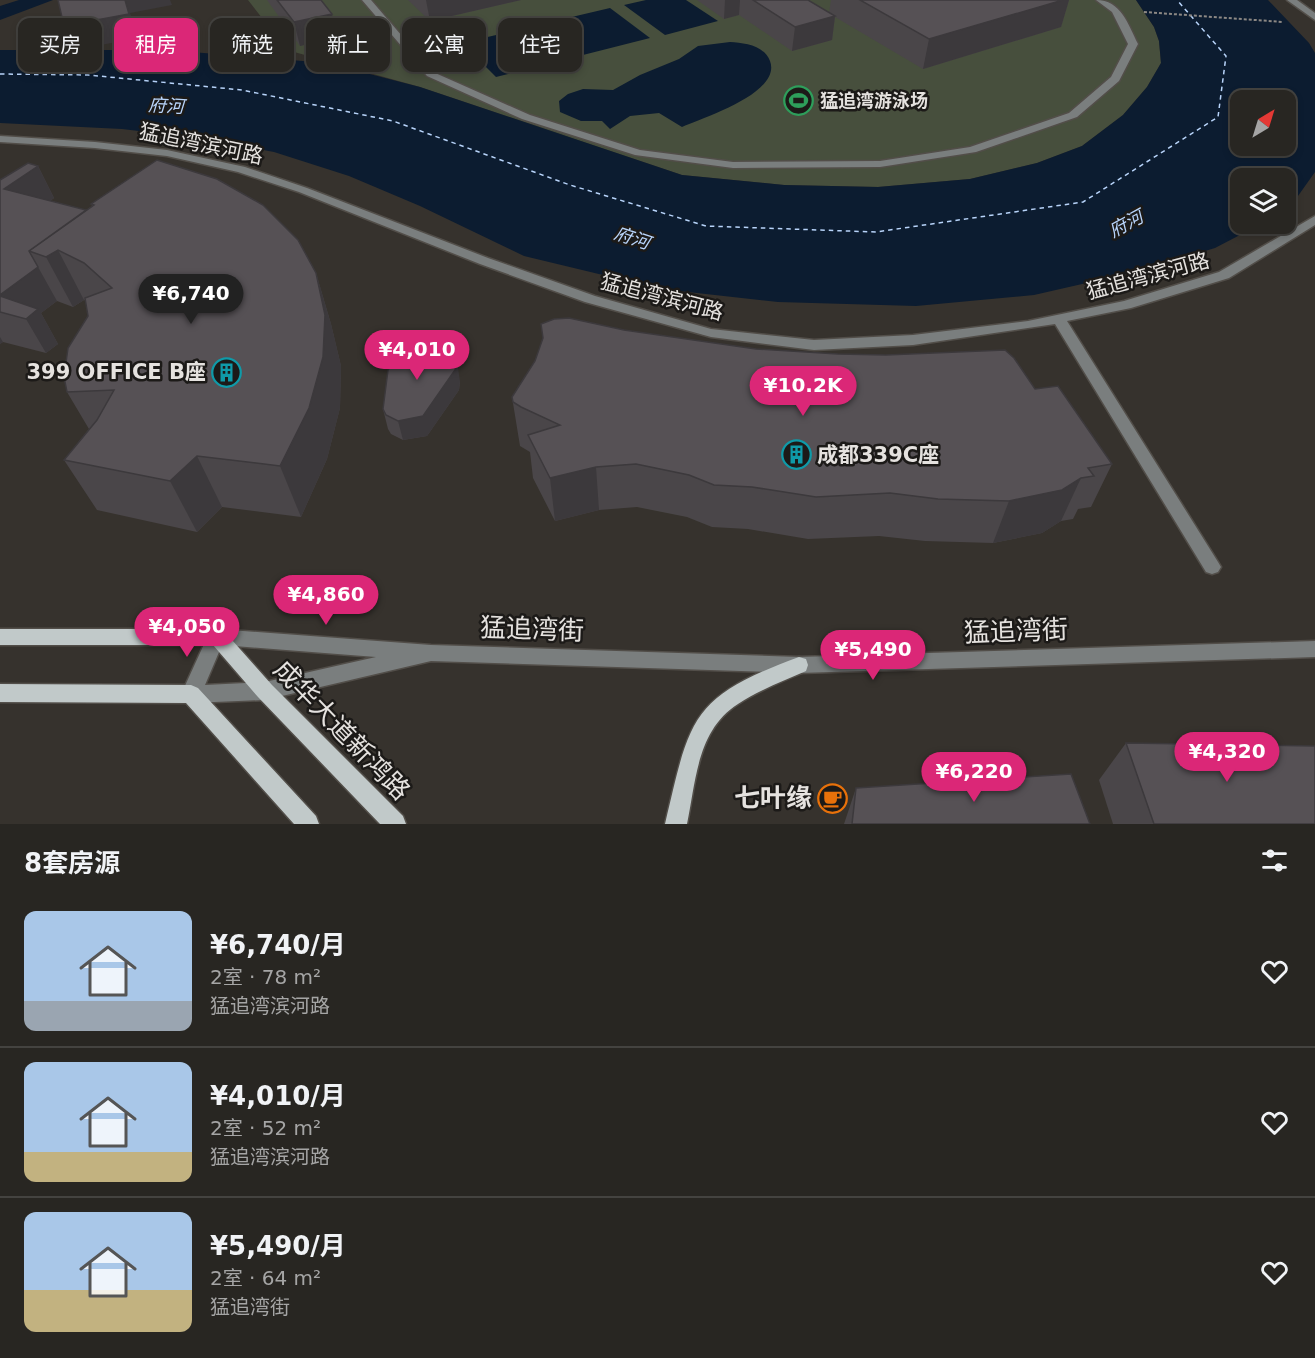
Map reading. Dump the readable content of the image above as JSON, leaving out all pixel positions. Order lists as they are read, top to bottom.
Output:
{
  "streets": {
    "main road": ["猛追湾街", "成华大道新鸿路"],
    "street": ["猛追湾滨河路"]
  },
  "crossings": [
    ["猛追湾街", "成华大道新鸿路"]
  ],
  "water": ["府河"],
  "places": {
    "sports": ["猛追湾游泳场"],
    "building": ["399 OFFICE B座", "成都339C座"],
    "cafe": ["七叶缘"]
  },
  "north": "top right",
  "page": {
    "chip": [
      "买房",
      "租房",
      "筛选",
      "新上",
      "公寓",
      "住宅"
    ],
    "price": [
      "¥6,740",
      "¥4,010",
      "¥10.2K",
      "¥4,860",
      "¥4,050",
      "¥5,490",
      "¥4,320",
      "¥6,220"
    ],
    "heading": "8套房源",
    "list": [
      {
        "name": "¥6,740/月",
        "note": "2室 · 78 m² · 猛追湾滨河路"
      },
      {
        "name": "¥4,010/月",
        "note": "2室 · 52 m² · 猛追湾滨河路"
      },
      {
        "name": "¥5,490/月",
        "note": "2室 · 64 m² · 猛追湾街"
      }
    ]
  }
}
